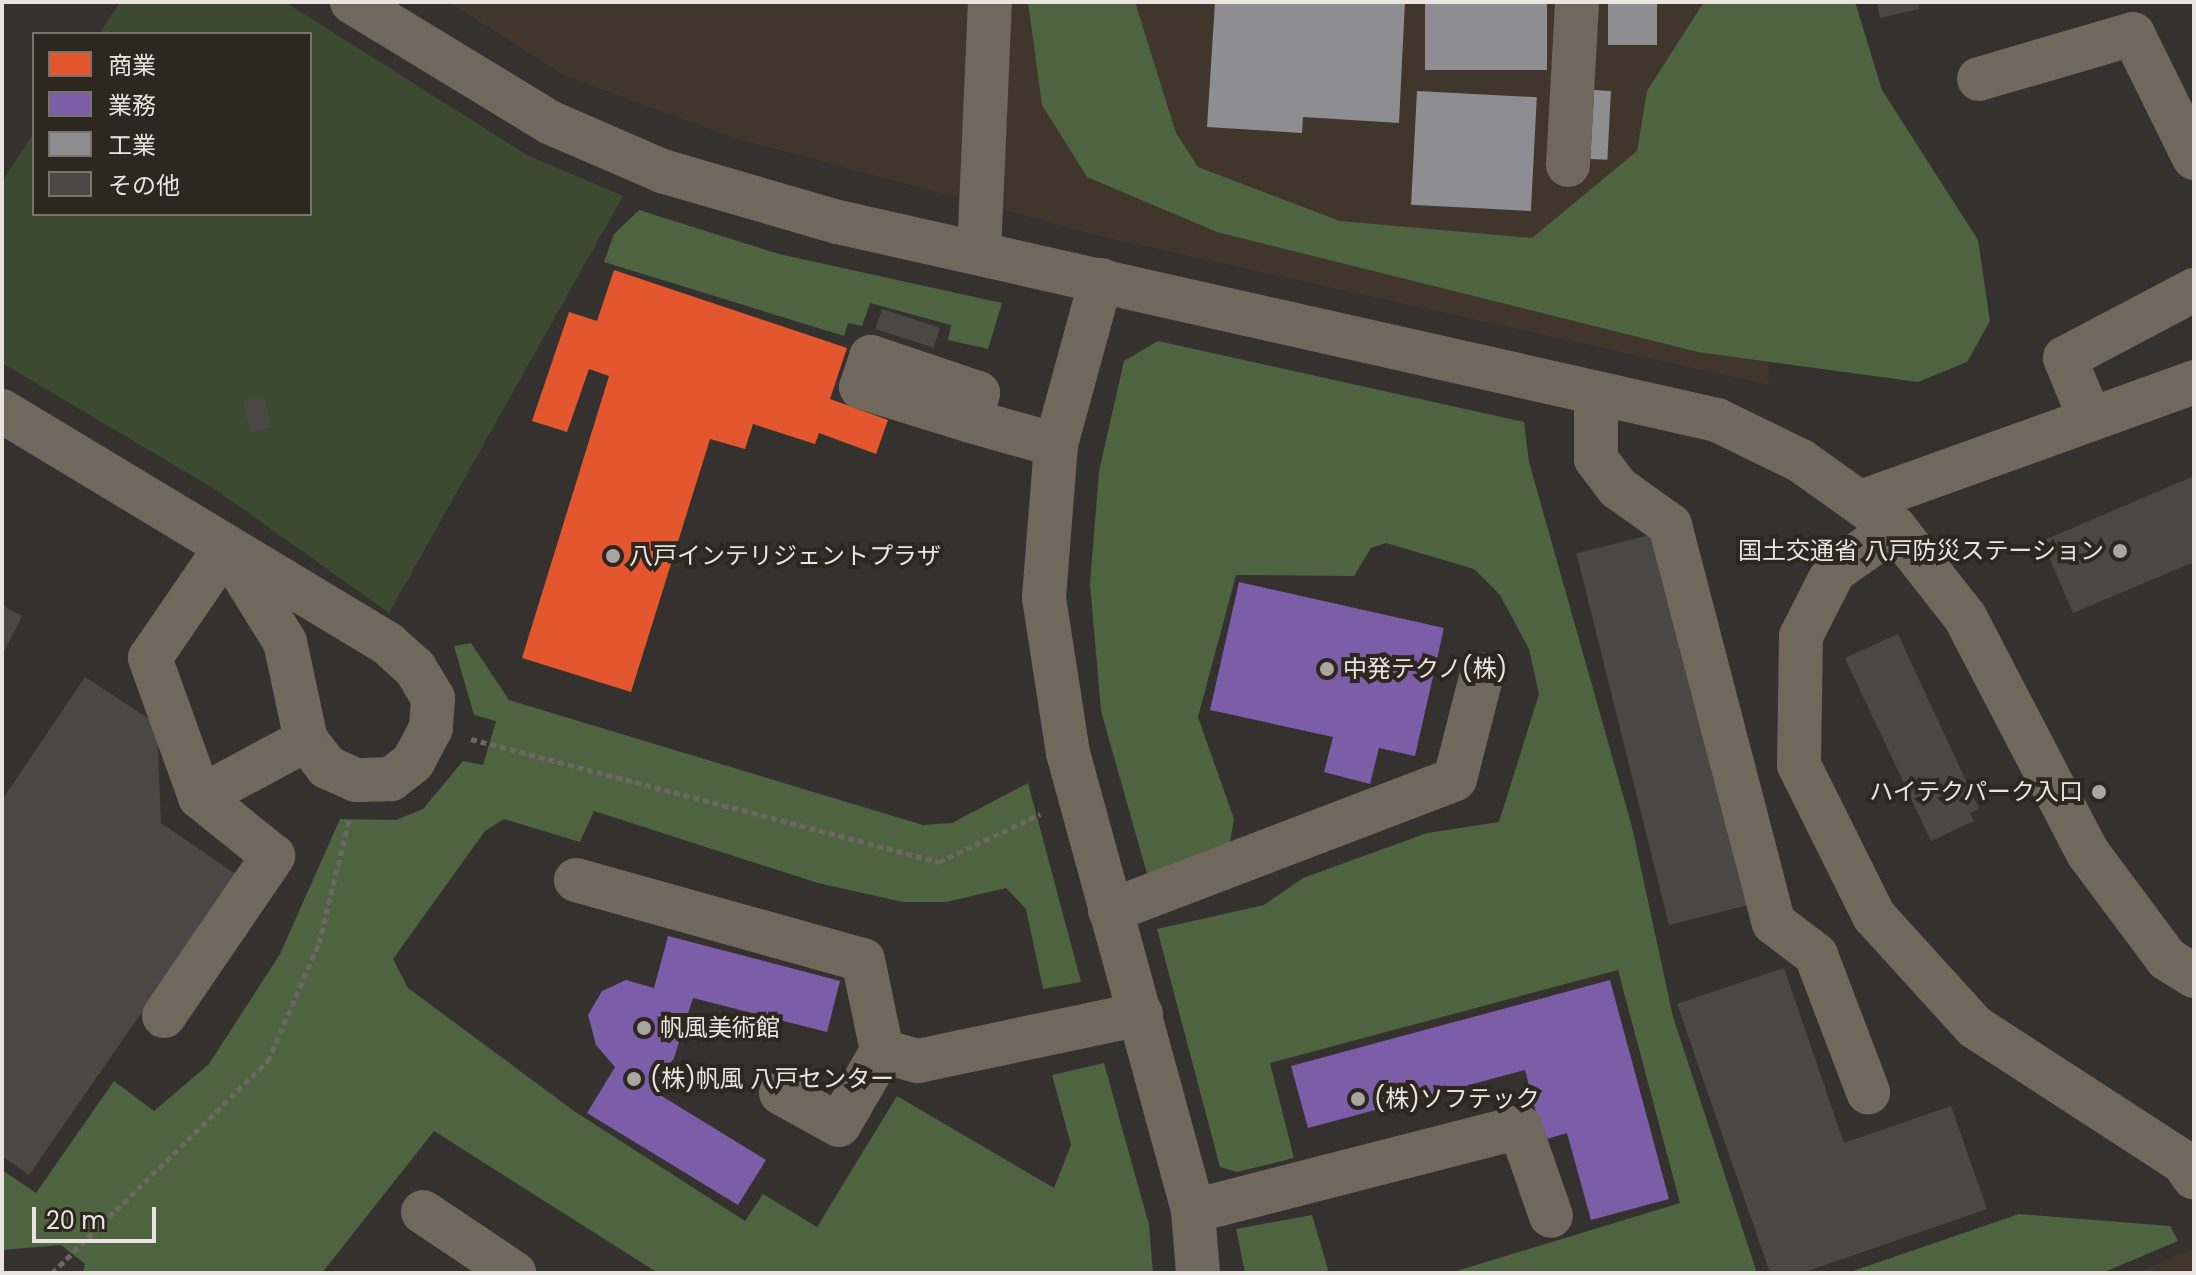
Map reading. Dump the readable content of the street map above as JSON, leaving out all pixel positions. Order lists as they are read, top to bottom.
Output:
{
  "places": [
    "国土交通省 八戸防災ステーション",
    "八戸インテリジェントプラザ",
    "中発テクノ(株)",
    "ハイテクパーク入口",
    "帆風美術館",
    "(株)帆風 八戸センター",
    "(株)ソフテック"
  ],
  "legend": [
    "商業",
    "業務",
    "工業",
    "その他"
  ],
  "scale_bar": "20 m"
}
